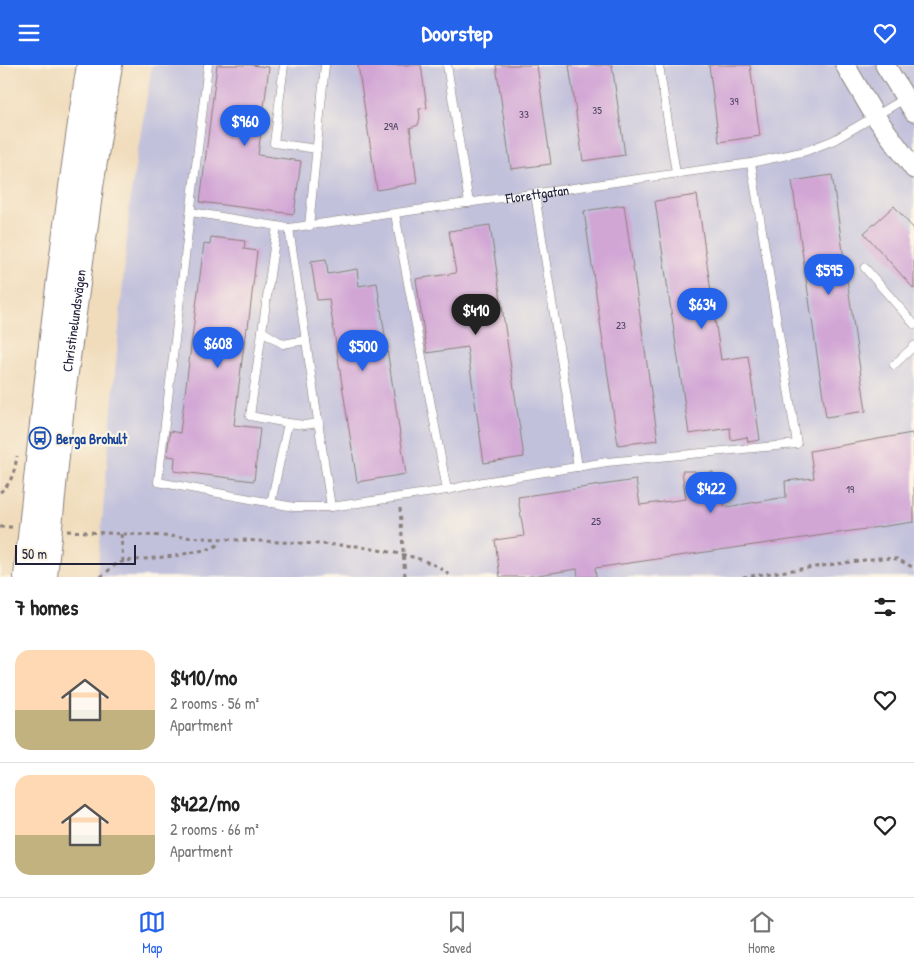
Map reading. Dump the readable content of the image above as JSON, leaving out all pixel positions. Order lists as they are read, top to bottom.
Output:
{
  "streets": {
    "main road": ["Christinelundsvägen"],
    "street": ["Florettgatan"]
  },
  "places": {
    "bus stop": ["Berga Brohult"]
  },
  "house_numbers": [
    "39",
    "35",
    "33",
    "29A",
    "23",
    "19",
    "25"
  ],
  "scale_bar": "50 m",
  "page": {
    "header": "Doorstep",
    "price": [
      "$960",
      "$595",
      "$634",
      "$410",
      "$608",
      "$500",
      "$422"
    ],
    "scale": "50 m",
    "heading": "7 homes",
    "list": [
      {
        "name": "$410/mo",
        "note": "2 rooms · 56 m² · Apartment"
      },
      {
        "name": "$422/mo",
        "note": "2 rooms · 66 m² · Apartment"
      }
    ],
    "tabs": ["Map", "Saved", "Home"]
  }
}
